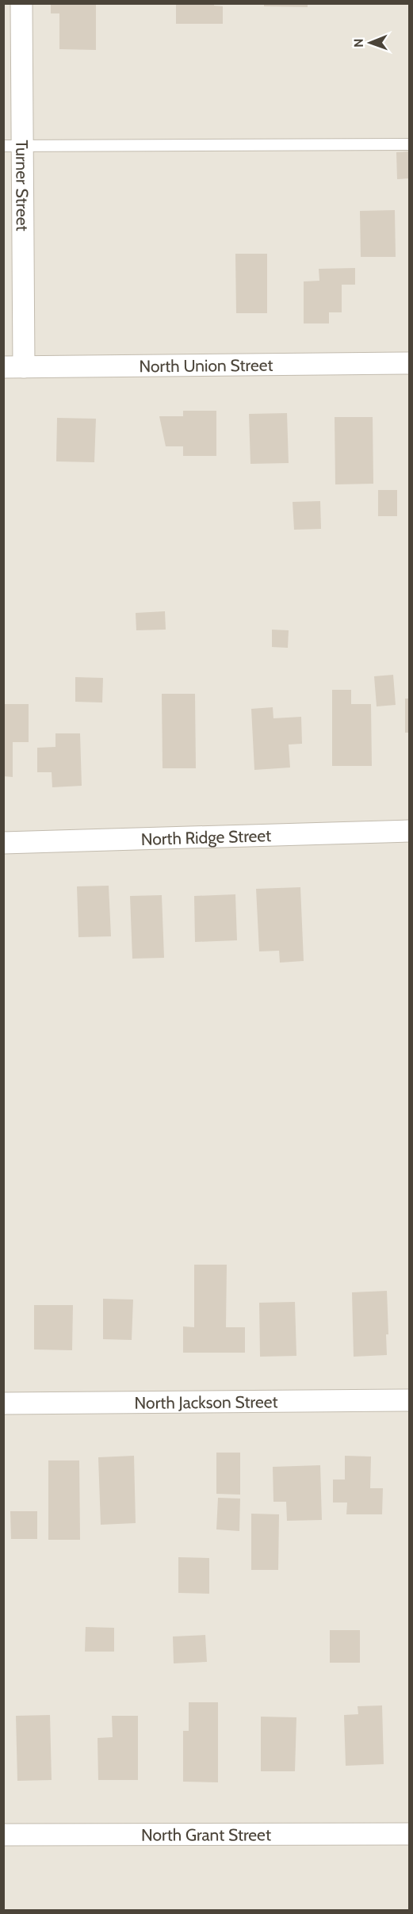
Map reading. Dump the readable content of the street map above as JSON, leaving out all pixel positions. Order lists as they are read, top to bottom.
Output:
{
  "streets": {
    "street": [
      "Turner Street",
      "North Union Street",
      "North Ridge Street",
      "North Jackson Street",
      "North Grant Street"
    ]
  },
  "crossings": [
    ["Turner Street", "North Union Street"]
  ],
  "north": "left"
}
